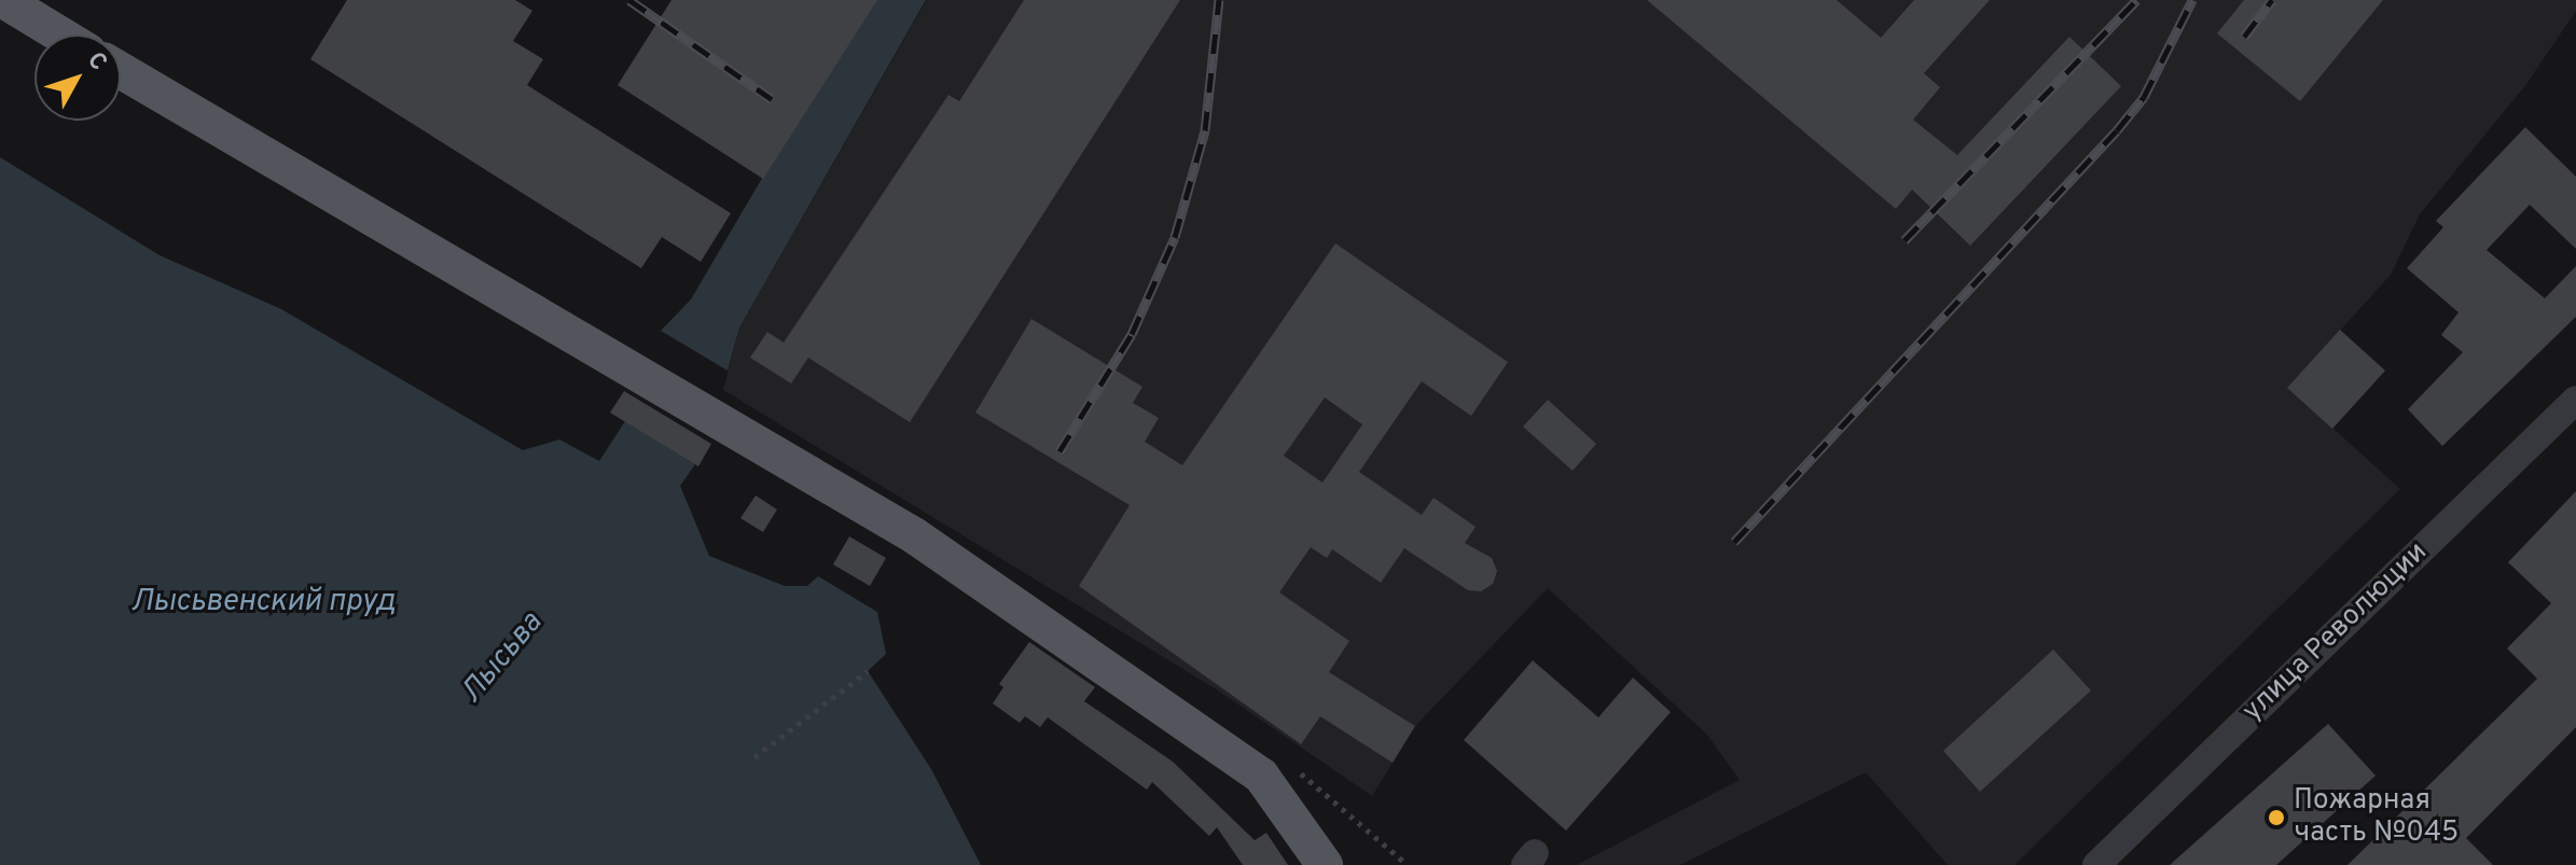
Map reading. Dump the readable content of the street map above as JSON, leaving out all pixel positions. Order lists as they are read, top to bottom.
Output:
{
  "streets": {
    "street": ["улица Революции"]
  },
  "water": ["Лысьвенский пруд", "Лысьва"],
  "places": ["Пожарная часть №045"],
  "north": "top right"
}
